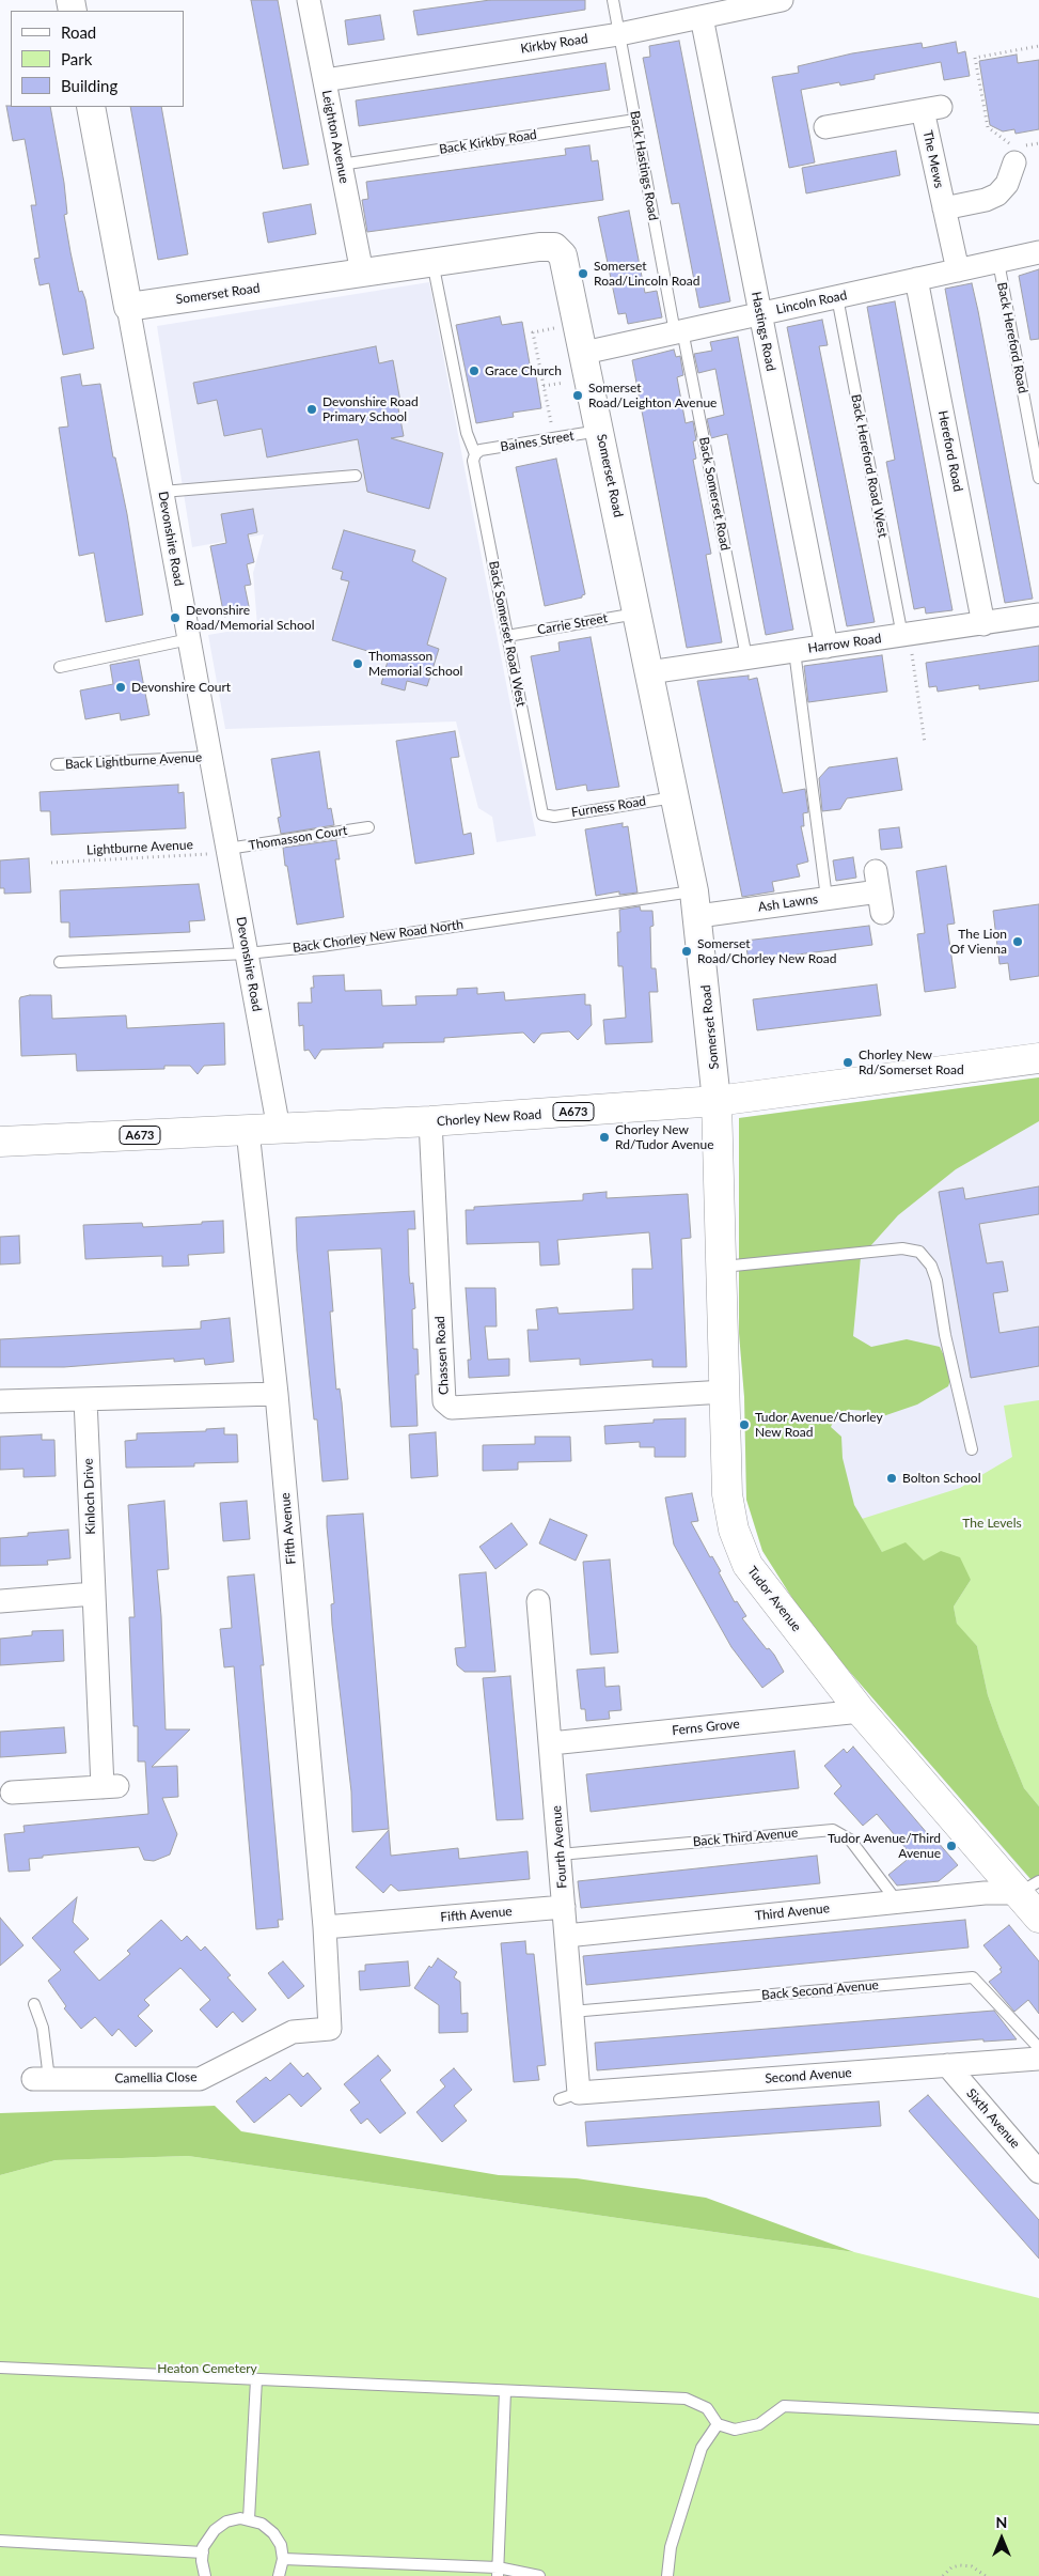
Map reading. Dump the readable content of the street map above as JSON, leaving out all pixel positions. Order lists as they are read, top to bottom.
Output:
{
  "streets": {
    "main road": ["A673", "Chorley New Road", "Tudor Avenue"],
    "street": [
      "Kirkby Road",
      "Leighton Avenue",
      "The Mews",
      "Somerset Road",
      "Lincoln Road",
      "Hastings Road",
      "Hereford Road",
      "Devonshire Road",
      "Harrow Road",
      "Ash Lawns",
      "Chassen Road",
      "Kinloch Drive",
      "Fifth Avenue",
      "Ferns Grove",
      "Fourth Avenue",
      "Third Avenue",
      "Second Avenue",
      "Camellia Close",
      "Sixth Avenue"
    ],
    "lane": [
      "Back Kirkby Road",
      "Back Hastings Road",
      "Back Hereford Road",
      "Baines Street",
      "Back Hereford Road West",
      "Back Somerset Road",
      "Carrie Street",
      "Back Somerset Road West",
      "Back Lightburne Avenue",
      "Furness Road",
      "Thomasson Court",
      "Back Chorley New Road North",
      "Back Third Avenue",
      "Back Second Avenue"
    ],
    "path": ["Lightburne Avenue"]
  },
  "crossings": [
    ["Kirkby Road", "Leighton Avenue"],
    ["Kirkby Road", "Back Hastings Road"],
    ["Kirkby Road", "Hastings Road"],
    ["Leighton Avenue", "Back Kirkby Road"],
    ["Leighton Avenue", "Somerset Road"],
    ["Back Kirkby Road", "Back Hastings Road"],
    ["The Mews", "Lincoln Road"],
    ["Back Hastings Road", "Lincoln Road"],
    ["Back Hastings Road", "Back Somerset Road"],
    ["Somerset Road", "Lincoln Road"],
    ["Somerset Road", "Baines Street"],
    ["Somerset Road", "Devonshire Road"],
    ["Somerset Road", "Carrie Street"],
    ["Somerset Road", "Back Somerset Road West"],
    ["Somerset Road", "Harrow Road"],
    ["Somerset Road", "Furness Road"],
    ["Somerset Road", "Ash Lawns"],
    ["Somerset Road", "Back Chorley New Road North"],
    ["Somerset Road", "Chorley New Road"],
    ["Somerset Road", "Tudor Avenue"],
    ["Lincoln Road", "Hastings Road"],
    ["Lincoln Road", "Back Hereford Road"],
    ["Lincoln Road", "Hereford Road"],
    ["Lincoln Road", "Back Hereford Road West"],
    ["Lincoln Road", "Back Somerset Road"],
    ["Hastings Road", "Harrow Road"],
    ["Baines Street", "Back Somerset Road West"],
    ["Hereford Road", "Harrow Road"],
    ["Back Hereford Road West", "Harrow Road"],
    ["Back Somerset Road", "Harrow Road"],
    ["Devonshire Road", "Back Lightburne Avenue"],
    ["Devonshire Road", "Thomasson Court"],
    ["Devonshire Road", "Lightburne Avenue"],
    ["Devonshire Road", "Back Chorley New Road North"],
    ["Devonshire Road", "Chorley New Road"],
    ["Carrie Street", "Back Somerset Road West"],
    ["Back Somerset Road West", "Furness Road"],
    ["Thomasson Court", "Lightburne Avenue"],
    ["Ash Lawns", "Back Chorley New Road North"],
    ["Chorley New Road", "Chassen Road"],
    ["Chorley New Road", "Fifth Avenue"],
    ["Chorley New Road", "Tudor Avenue"],
    ["Chassen Road", "Tudor Avenue"],
    ["Fifth Avenue", "Fourth Avenue"],
    ["Fifth Avenue", "Camellia Close"],
    ["Tudor Avenue", "Ferns Grove"],
    ["Tudor Avenue", "Third Avenue"],
    ["Ferns Grove", "Fourth Avenue"],
    ["Back Third Avenue", "Fourth Avenue"],
    ["Back Third Avenue", "Third Avenue"],
    ["Fourth Avenue", "Third Avenue"],
    ["Fourth Avenue", "Back Second Avenue"],
    ["Fourth Avenue", "Second Avenue"],
    ["Second Avenue", "Sixth Avenue"]
  ],
  "parks": ["The Levels", "Heaton Cemetery"],
  "places": [
    "Somerset Road/Lincoln Road",
    "Grace Church",
    "Somerset Road/Leighton Avenue",
    "Devonshire Road Primary School",
    "Devonshire Road/Memorial School",
    "Thomasson Memorial School",
    "Devonshire Court",
    "The Lion Of Vienna",
    "Somerset Road/Chorley New Road",
    "Chorley New Rd/Somerset Road",
    "Chorley New Rd/Tudor Avenue",
    "Tudor Avenue/Chorley New Road",
    "Bolton School",
    "Tudor Avenue/Third Avenue"
  ],
  "legend": ["Road", "Park", "Building"],
  "north": "top"
}
